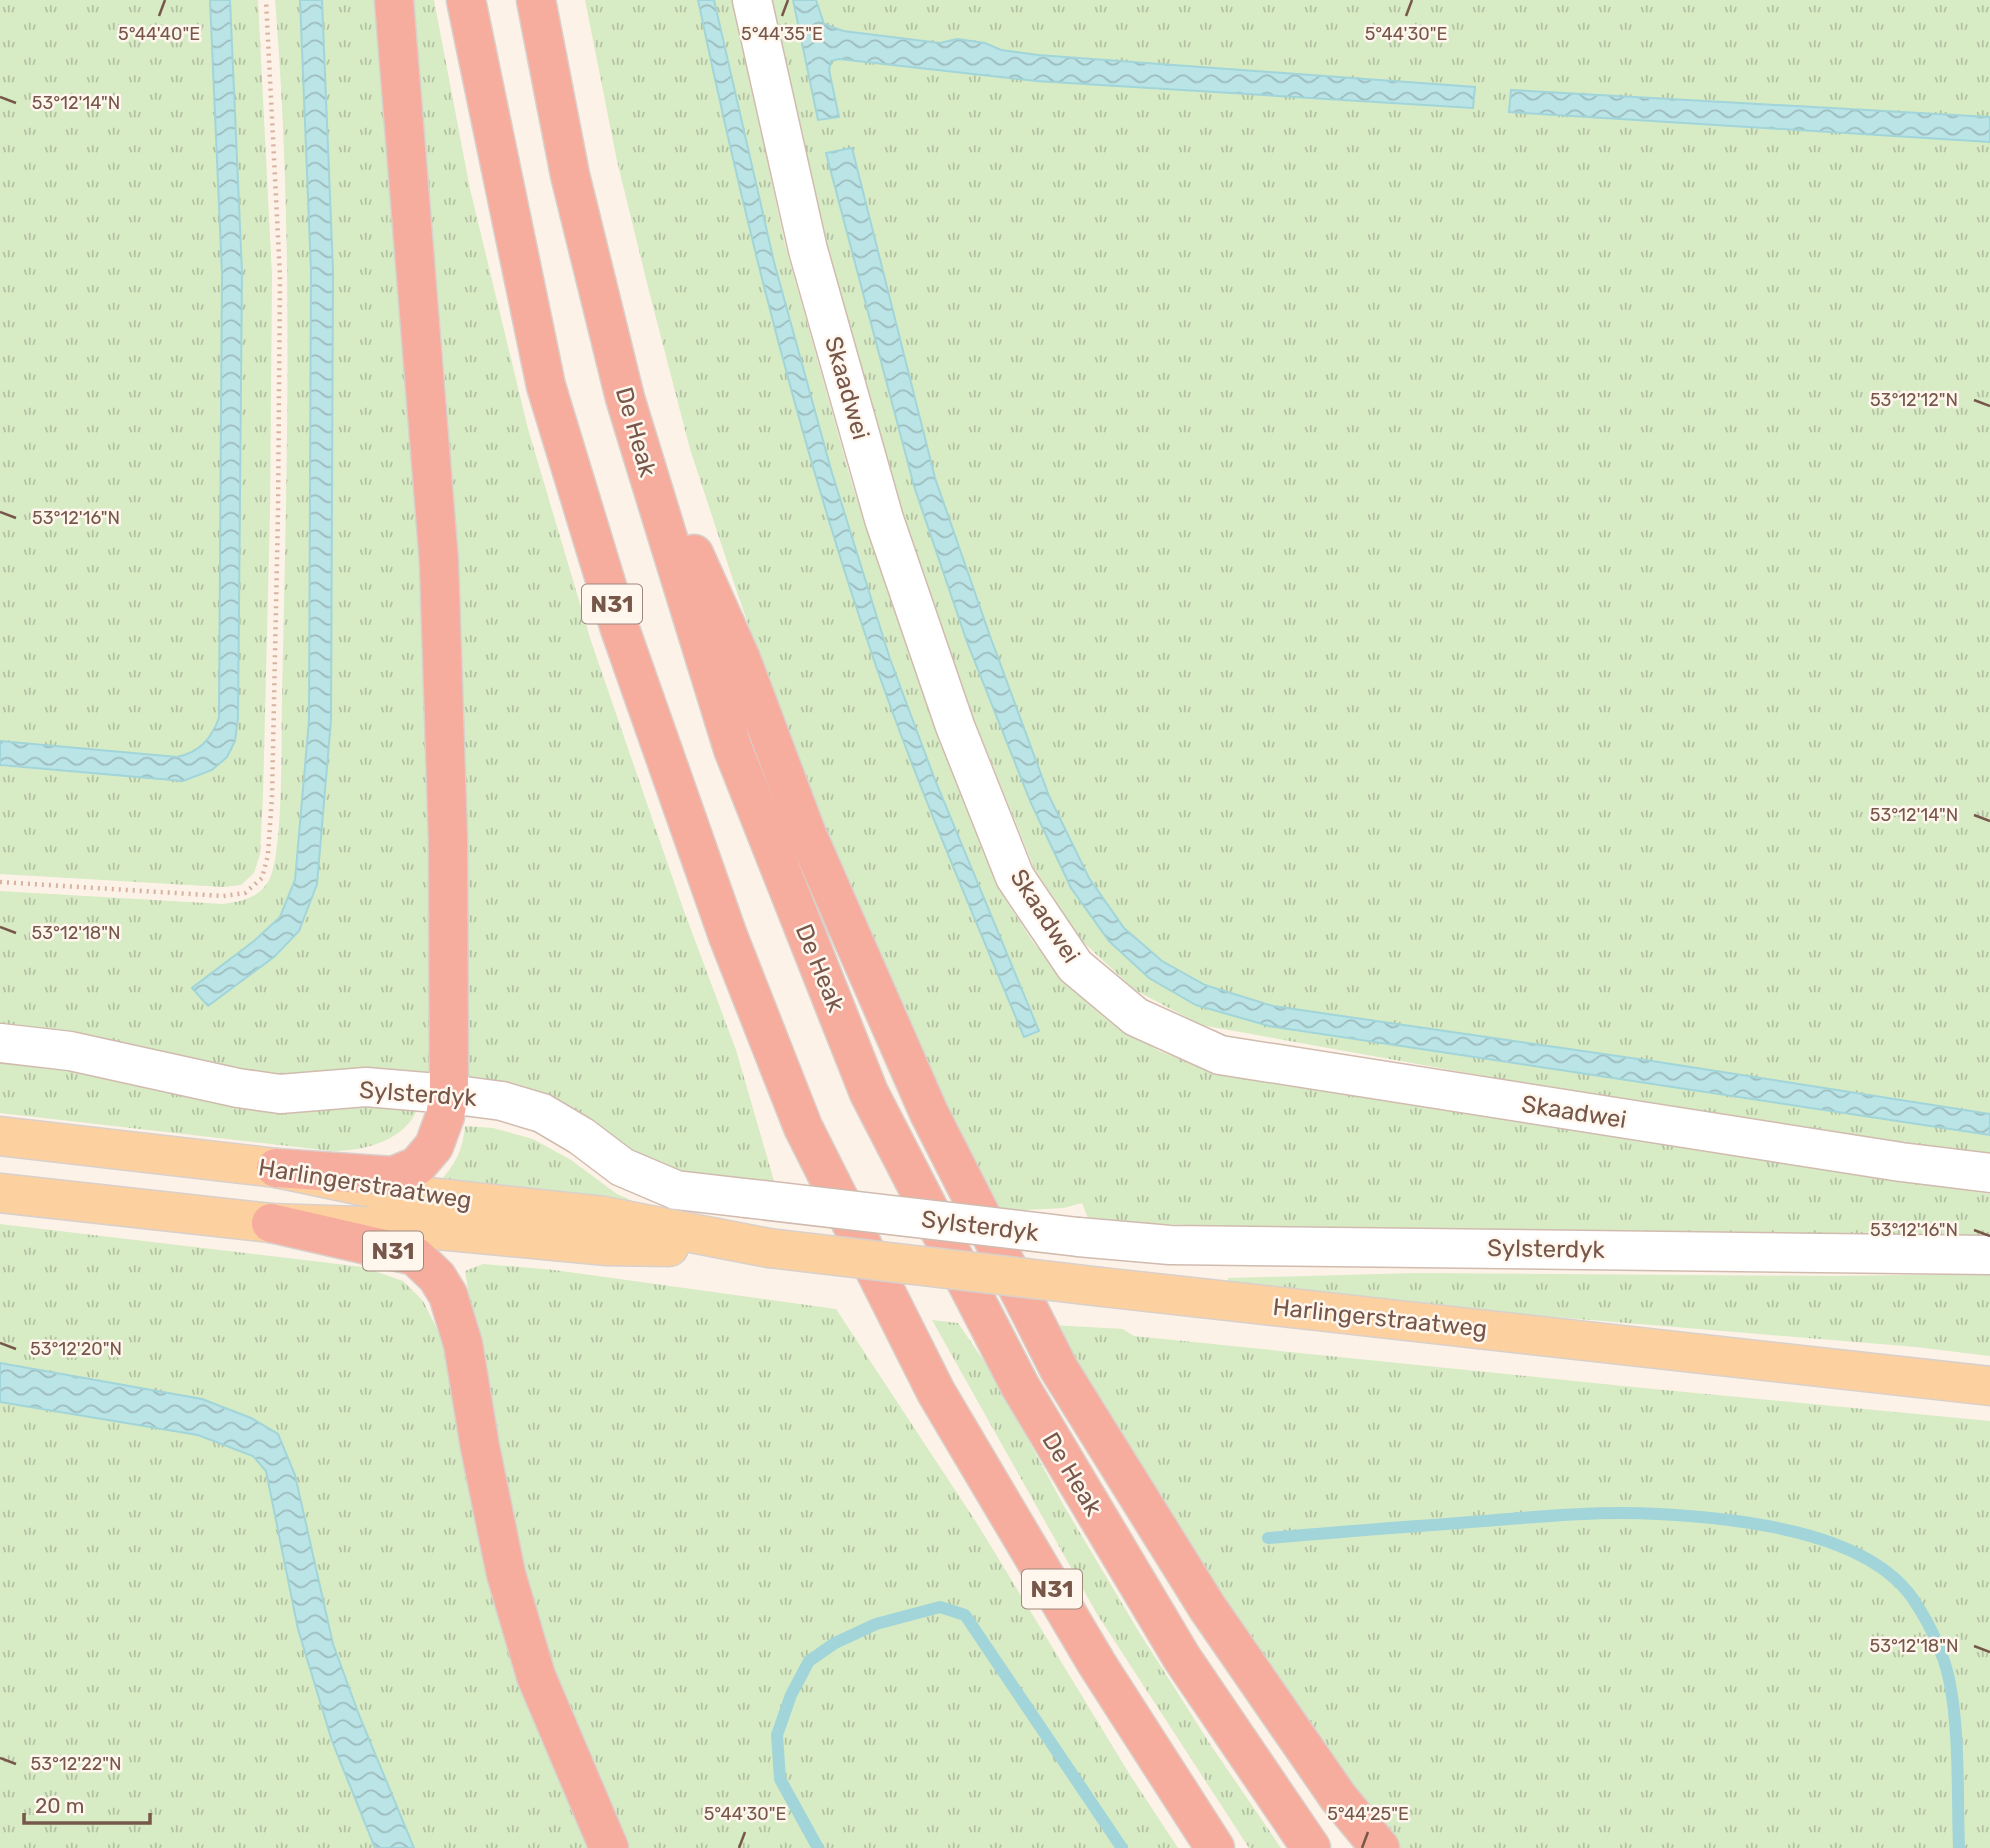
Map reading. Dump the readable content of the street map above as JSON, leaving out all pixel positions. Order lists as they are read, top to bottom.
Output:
{
  "streets": {
    "highway": ["De Heak", "N31"],
    "main road": ["Harlingerstraatweg"],
    "street": ["Skaadwei", "Sylsterdyk"]
  },
  "crossings": [
    ["N31", "Harlingerstraatweg"]
  ],
  "scale_bar": "20 m",
  "coordinates": [
    "5°44'40\"E",
    "5°44'35\"E",
    "5°44'30\"E",
    "53°12'14\"N",
    "53°12'12\"N",
    "53°12'16\"N",
    "53°12'18\"N",
    "53°12'20\"N",
    "53°12'22\"N",
    "5°44'25\"E"
  ]
}
